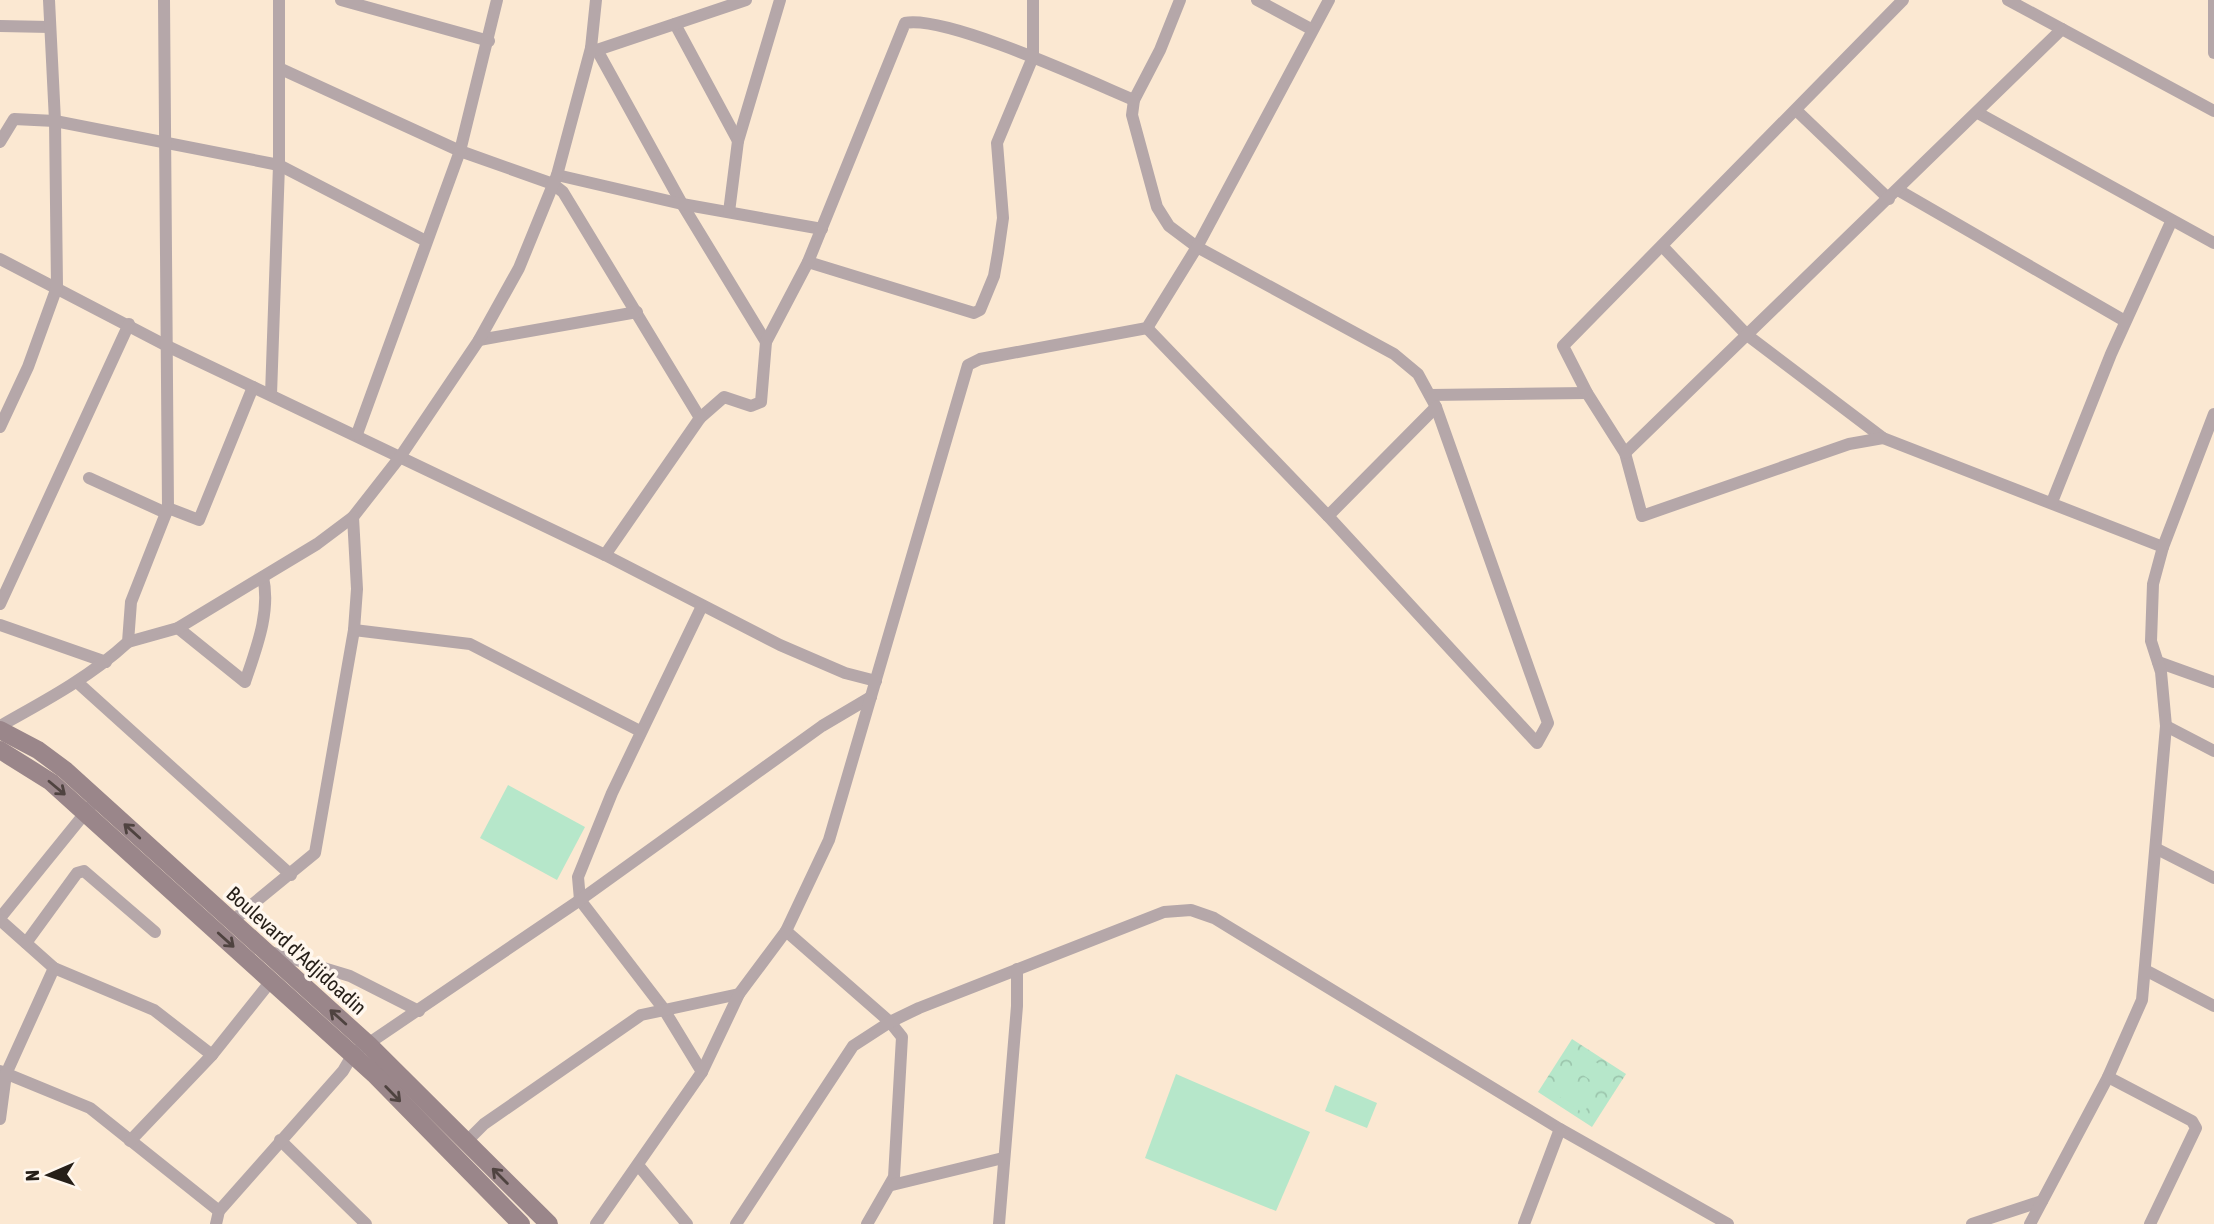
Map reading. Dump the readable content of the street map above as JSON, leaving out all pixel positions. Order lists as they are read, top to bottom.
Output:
{
  "streets": {
    "main road": ["Boulevard d'Adjidoadin"]
  },
  "north": "left"
}
